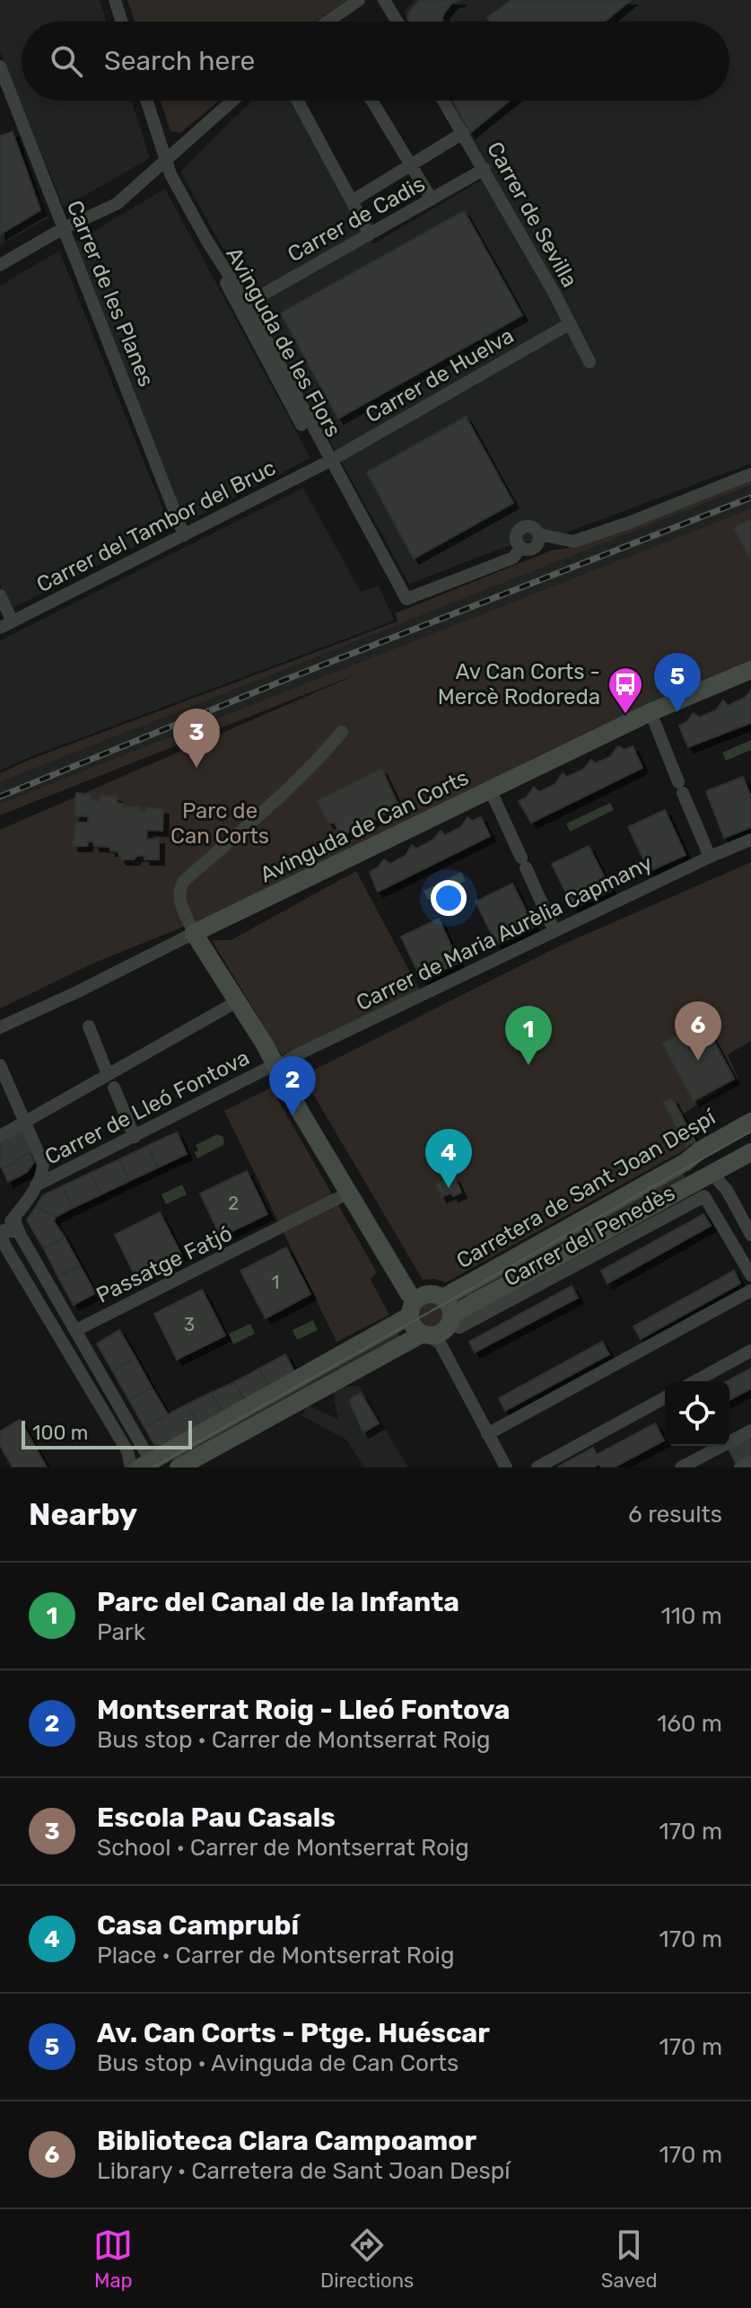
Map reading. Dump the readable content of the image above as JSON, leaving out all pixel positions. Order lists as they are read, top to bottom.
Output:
{
  "streets": {
    "street": [
      "Carrer de Sevilla",
      "Carrer de Cadis",
      "Carrer de les Planes",
      "Avinguda de les Flors",
      "Carrer de Huelva",
      "Carrer del Tambor del Bruc",
      "Avinguda de Can Corts",
      "Carrer de Maria Aurèlia Capmany",
      "Carrer de Lleó Fontova",
      "Carretera de Sant Joan Despí",
      "Carrer del Penedès",
      "Passatge Fatjó"
    ]
  },
  "crossings": [
    ["Carrer de Sevilla", "Carrer de Cadis"],
    ["Carrer de Sevilla", "Carrer de Huelva"],
    ["Carrer de Cadis", "Avinguda de les Flors"],
    ["Carrer de les Planes", "Carrer del Tambor del Bruc"],
    ["Avinguda de les Flors", "Carrer de Huelva"],
    ["Avinguda de les Flors", "Carrer del Tambor del Bruc"],
    ["Carrer de Huelva", "Carrer del Tambor del Bruc"],
    ["Carrer de Maria Aurèlia Capmany", "Carrer de Lleó Fontova"],
    ["Carretera de Sant Joan Despí", "Carrer del Penedès"]
  ],
  "parks": ["Parc de Can Corts"],
  "places": {
    "bus stop": ["Av Can Corts - Mercè Rodoreda"]
  },
  "house_numbers": ["2", "1", "3"],
  "scale_bar": "100 m",
  "page": {
    "search": "Search here",
    "pins": [
      "5",
      "3",
      "6",
      "1",
      "2",
      "4"
    ],
    "scale": "100 m",
    "heading": ["Nearby", "6 results"],
    "list": [
      {
        "mark": "1",
        "name": "Parc del Canal de la Infanta",
        "note": "Park",
        "value": "110 m"
      },
      {
        "mark": "2",
        "name": "Montserrat Roig - Lleó Fontova",
        "note": "Bus stop · Carrer de Montserrat Roig",
        "value": "160 m"
      },
      {
        "mark": "3",
        "name": "Escola Pau Casals",
        "note": "School · Carrer de Montserrat Roig",
        "value": "170 m"
      },
      {
        "mark": "4",
        "name": "Casa Camprubí",
        "note": "Place · Carrer de Montserrat Roig",
        "value": "170 m"
      },
      {
        "mark": "5",
        "name": "Av. Can Corts - Ptge. Huéscar",
        "note": "Bus stop · Avinguda de Can Corts",
        "value": "170 m"
      },
      {
        "mark": "6",
        "name": "Biblioteca Clara Campoamor",
        "note": "Library · Carretera de Sant Joan Despí",
        "value": "170 m"
      }
    ],
    "nav": ["Map", "Directions", "Saved"]
  }
}
